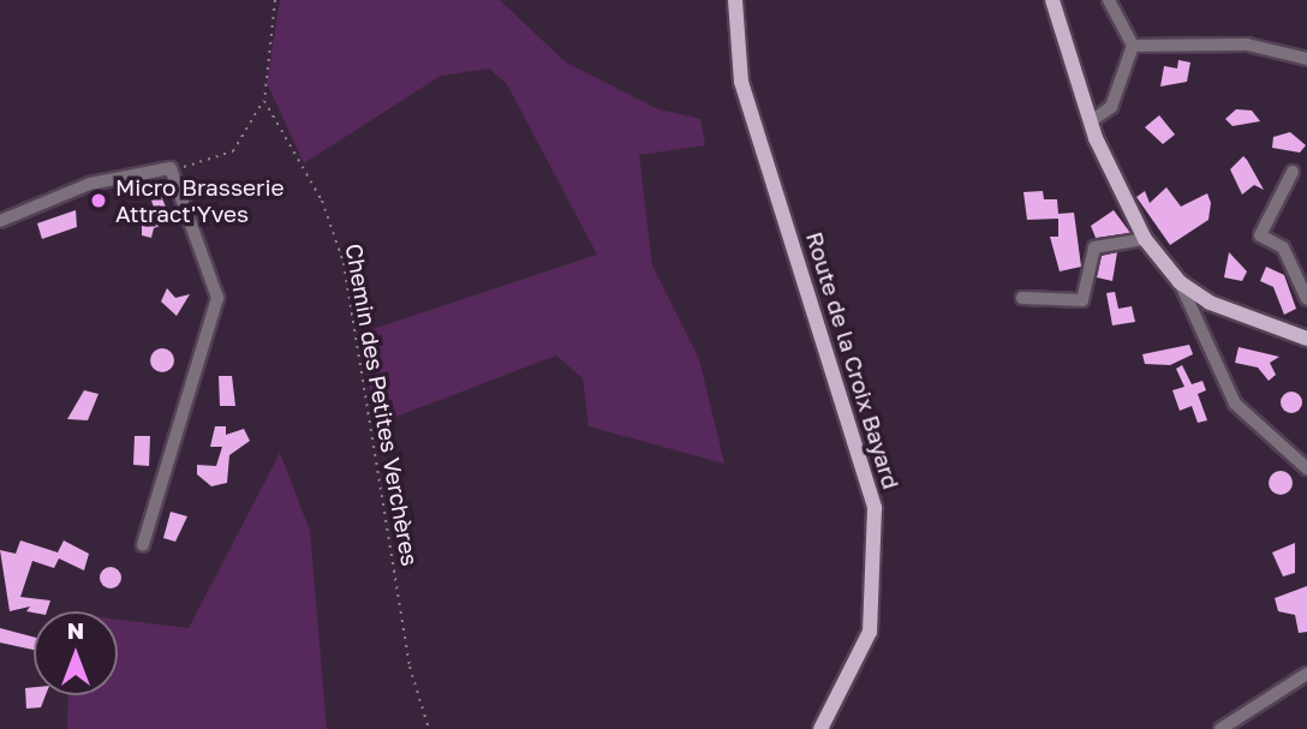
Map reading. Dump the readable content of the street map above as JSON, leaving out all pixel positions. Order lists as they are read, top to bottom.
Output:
{
  "streets": {
    "main road": ["Route de la Croix Bayard"],
    "path": ["Chemin des Petites Verchères"]
  },
  "places": ["Micro Brasserie Attract'Yves"],
  "north": "top"
}
